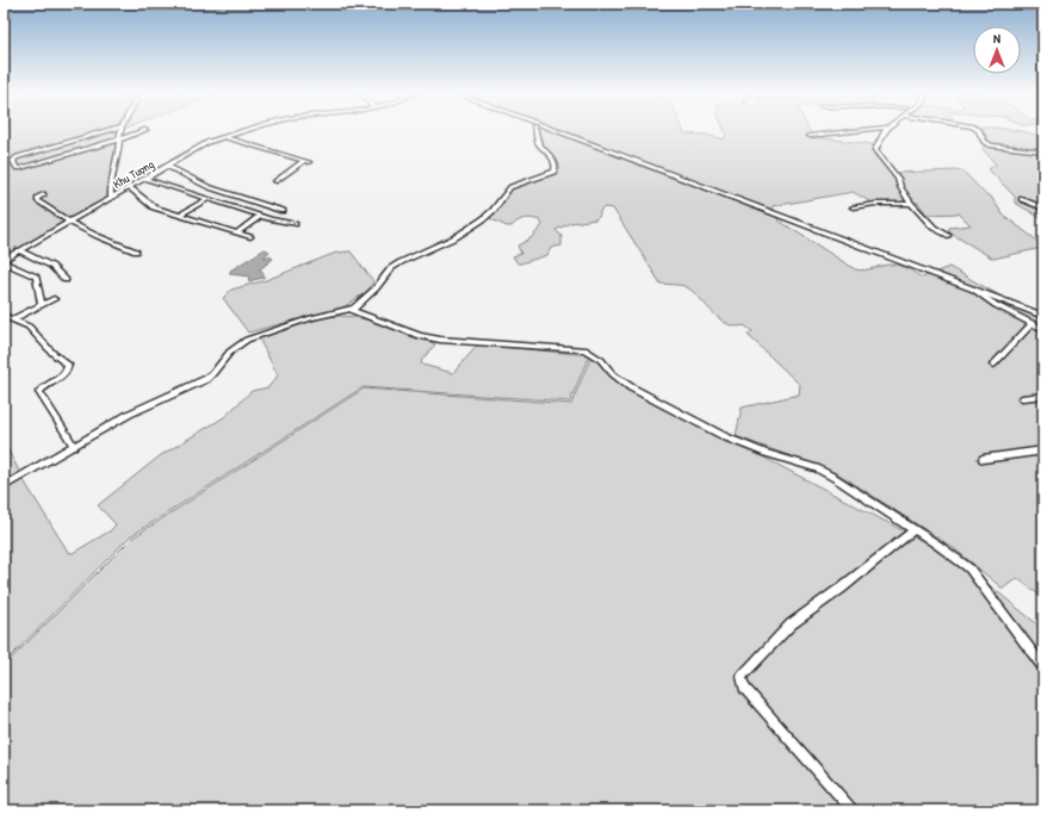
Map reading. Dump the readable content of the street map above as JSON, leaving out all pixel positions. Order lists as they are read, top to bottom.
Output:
{
  "streets": {
    "street": ["Khu Tượng"]
  },
  "north": "top"
}
